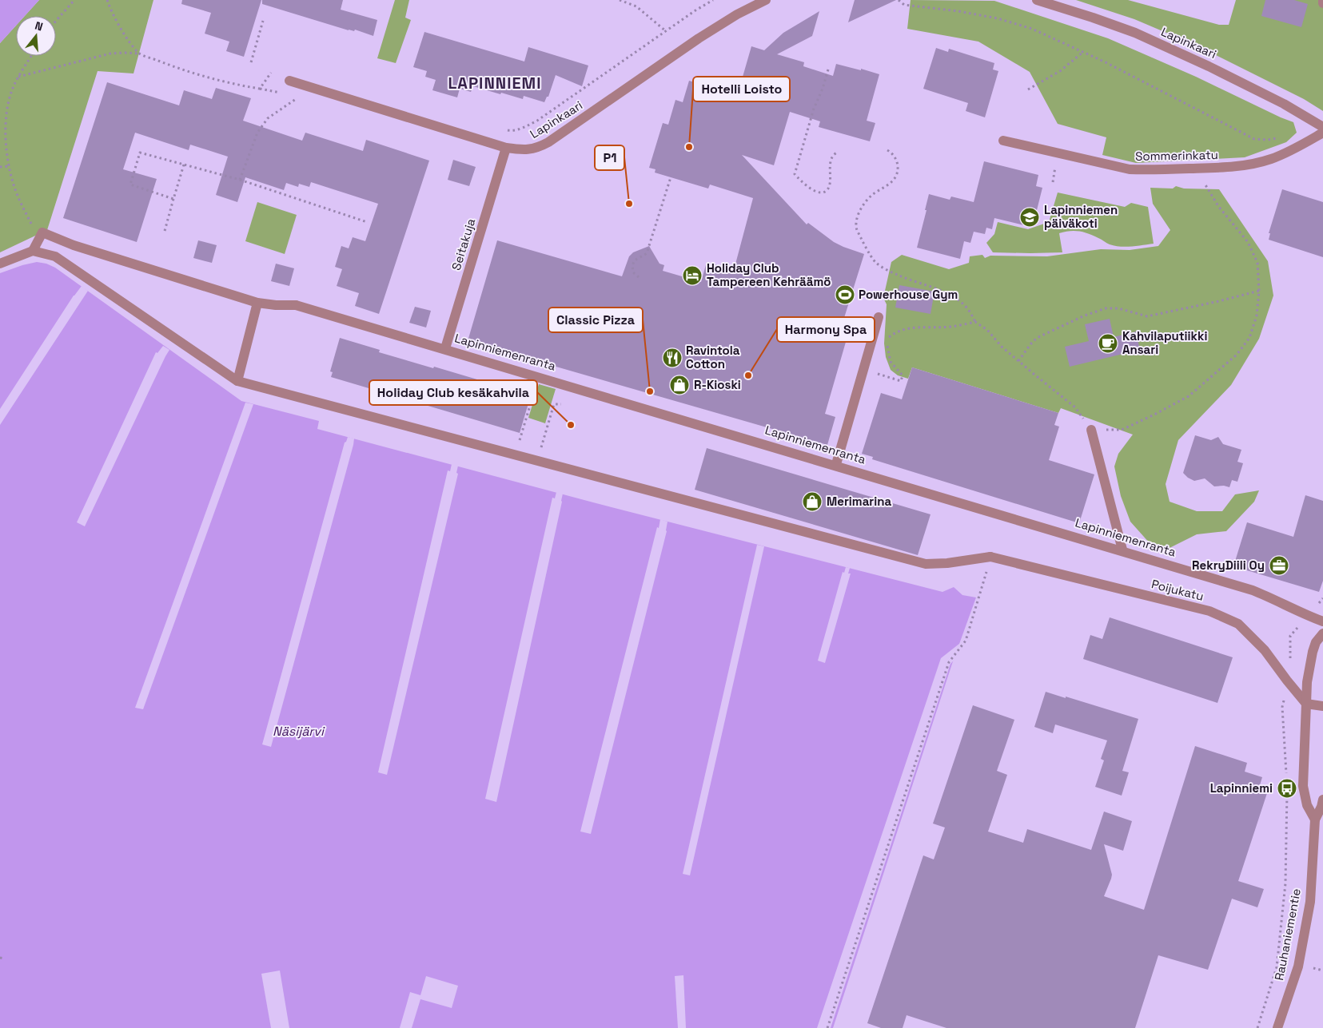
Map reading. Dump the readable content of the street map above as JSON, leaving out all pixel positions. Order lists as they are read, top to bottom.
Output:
{
  "streets": {
    "street": [
      "Lapinkaari",
      "Sommerinkatu",
      "Seitakuja",
      "Lapinniemenranta",
      "Poijukatu",
      "Rauhaniementie"
    ]
  },
  "crossings": [
    ["Lapinkaari", "Seitakuja"],
    ["Seitakuja", "Lapinniemenranta"],
    ["Poijukatu", "Rauhaniementie"]
  ],
  "districts": ["LAPINNIEMI"],
  "water": ["Näsijärvi"],
  "places": {
    "other": [
      "Hotelli Loisto",
      "P1",
      "Harmony Spa",
      "Classic Pizza",
      "Holiday Club kesäkahvila"
    ],
    "school or university": ["Lapinniemen päiväkoti"],
    "hotel": ["Holiday Club Tampereen Kehräämö"],
    "sports": ["Powerhouse Gym"],
    "cafe": ["Kahvilaputiikki Ansari"],
    "restaurant": ["Ravintola Cotton"],
    "shop": ["R-Kioski", "Merimarina"],
    "office": ["RekryDiili Oy"],
    "bus stop": ["Lapinniemi"]
  },
  "north": "top"
}
